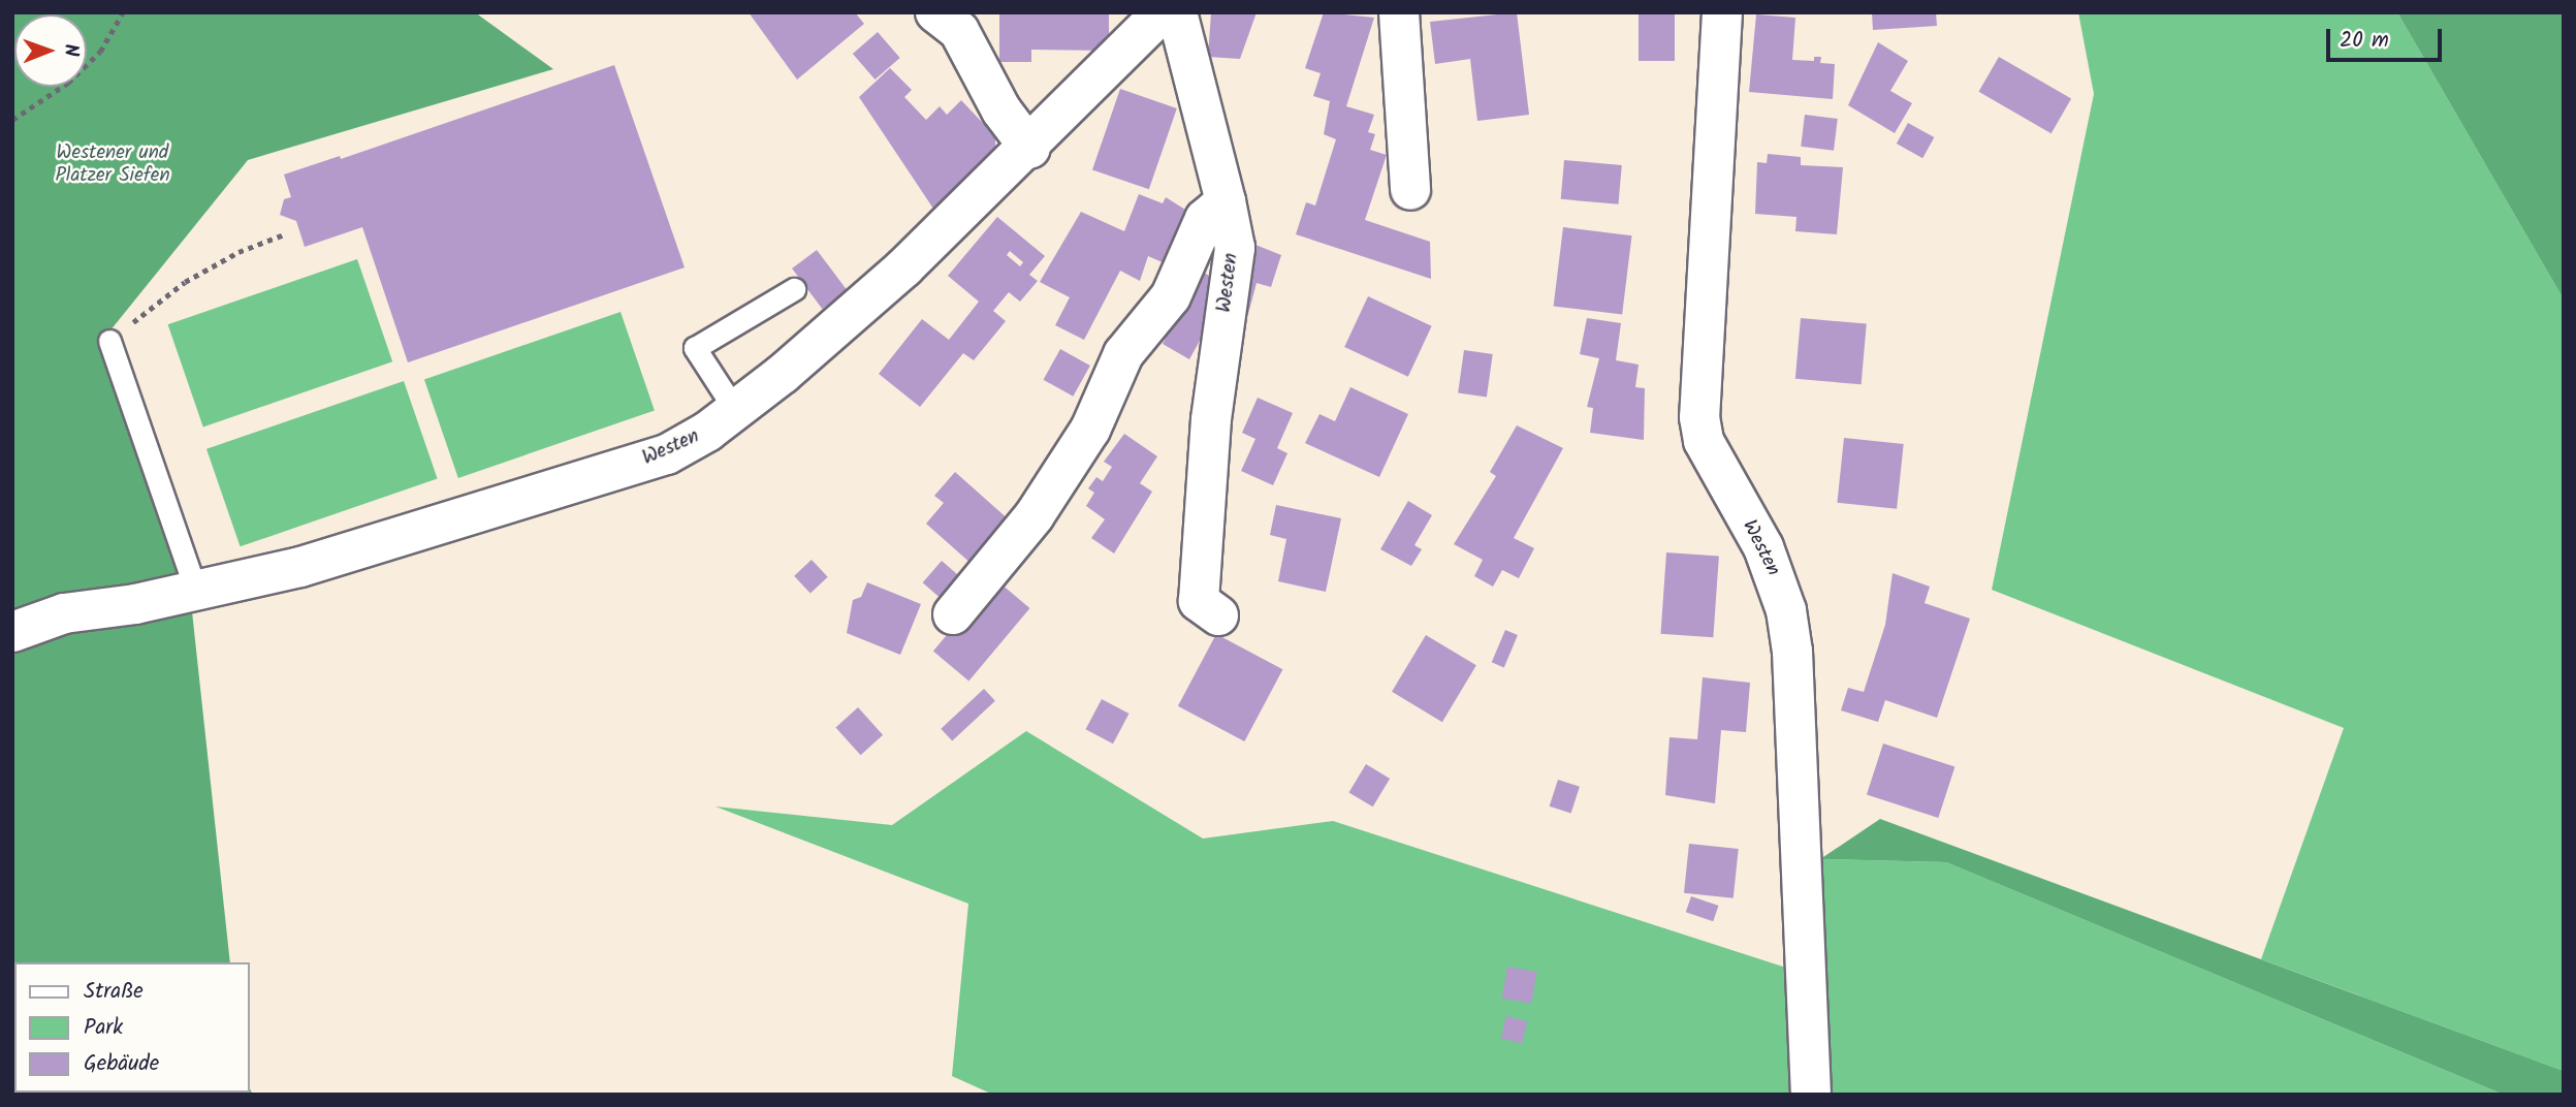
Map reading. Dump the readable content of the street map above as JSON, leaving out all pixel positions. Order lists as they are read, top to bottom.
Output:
{
  "streets": {
    "street": ["Westen"]
  },
  "parks": ["Westener und Platzer Siefen"],
  "legend": ["Straße", "Park", "Gebäude"],
  "scale_bar": "20 m",
  "north": "right"
}
